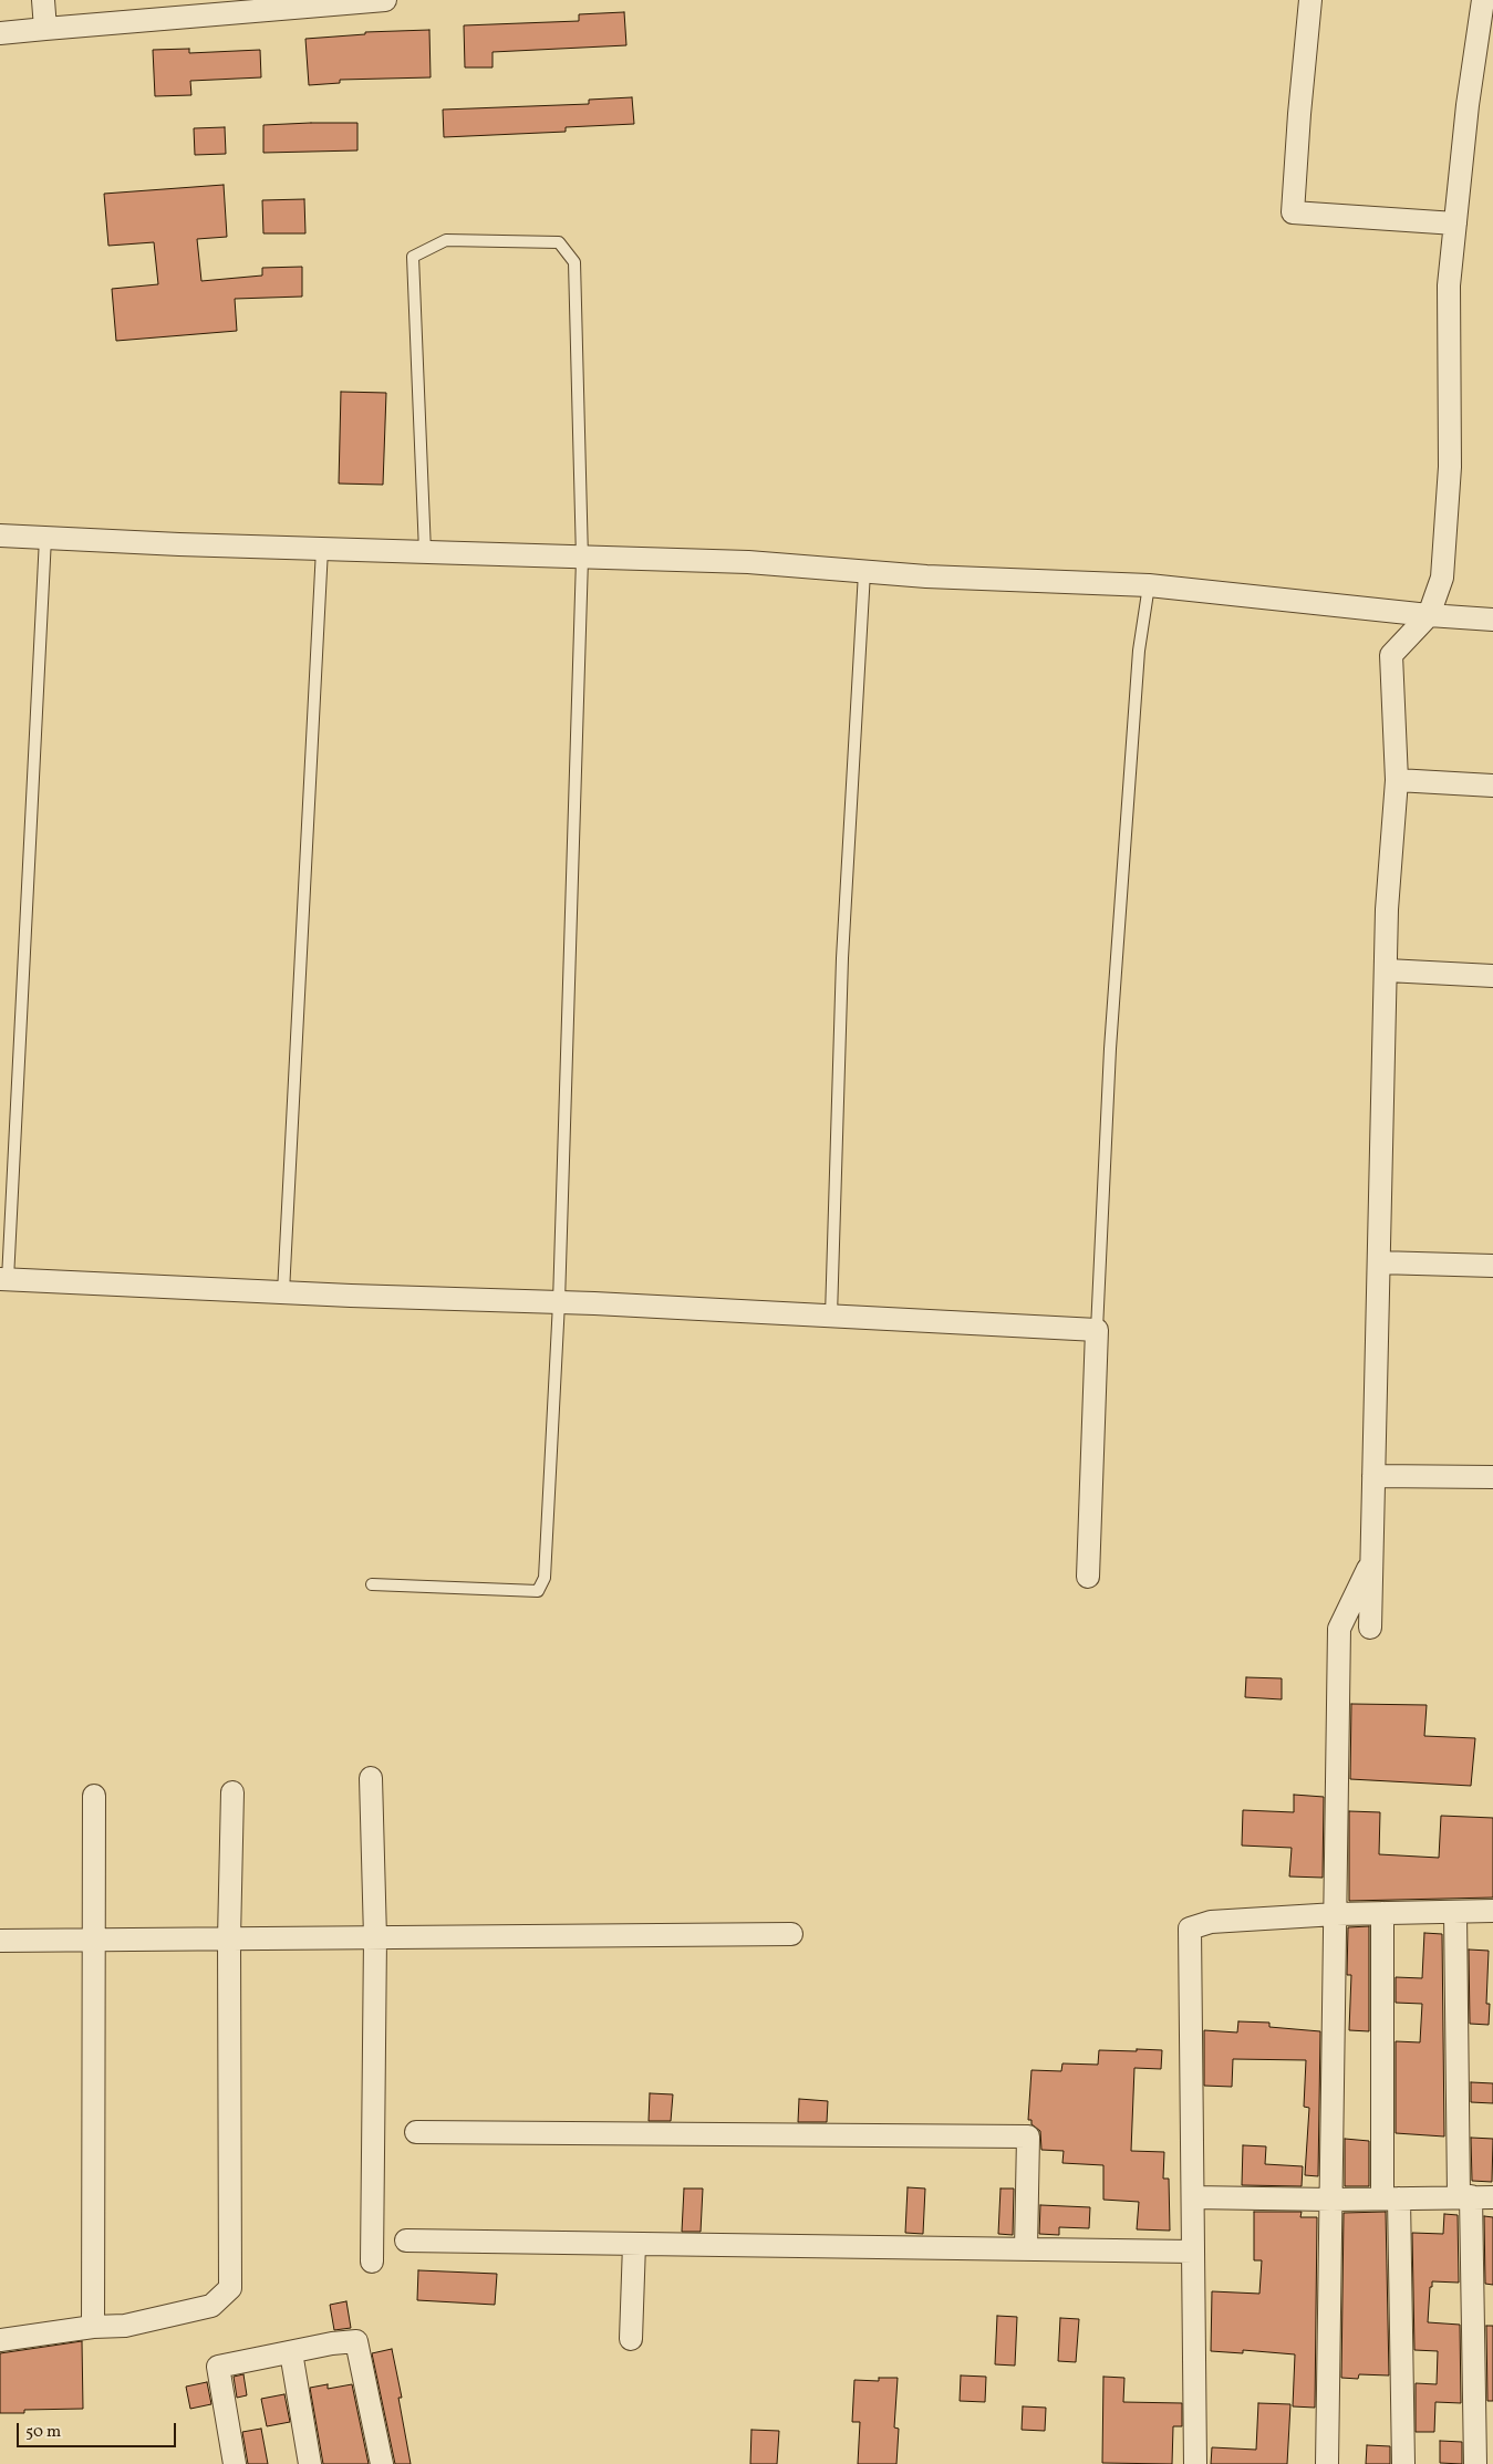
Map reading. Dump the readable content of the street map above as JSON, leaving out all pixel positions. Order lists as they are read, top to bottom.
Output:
{
  "scale_bar": "50 m"
}
